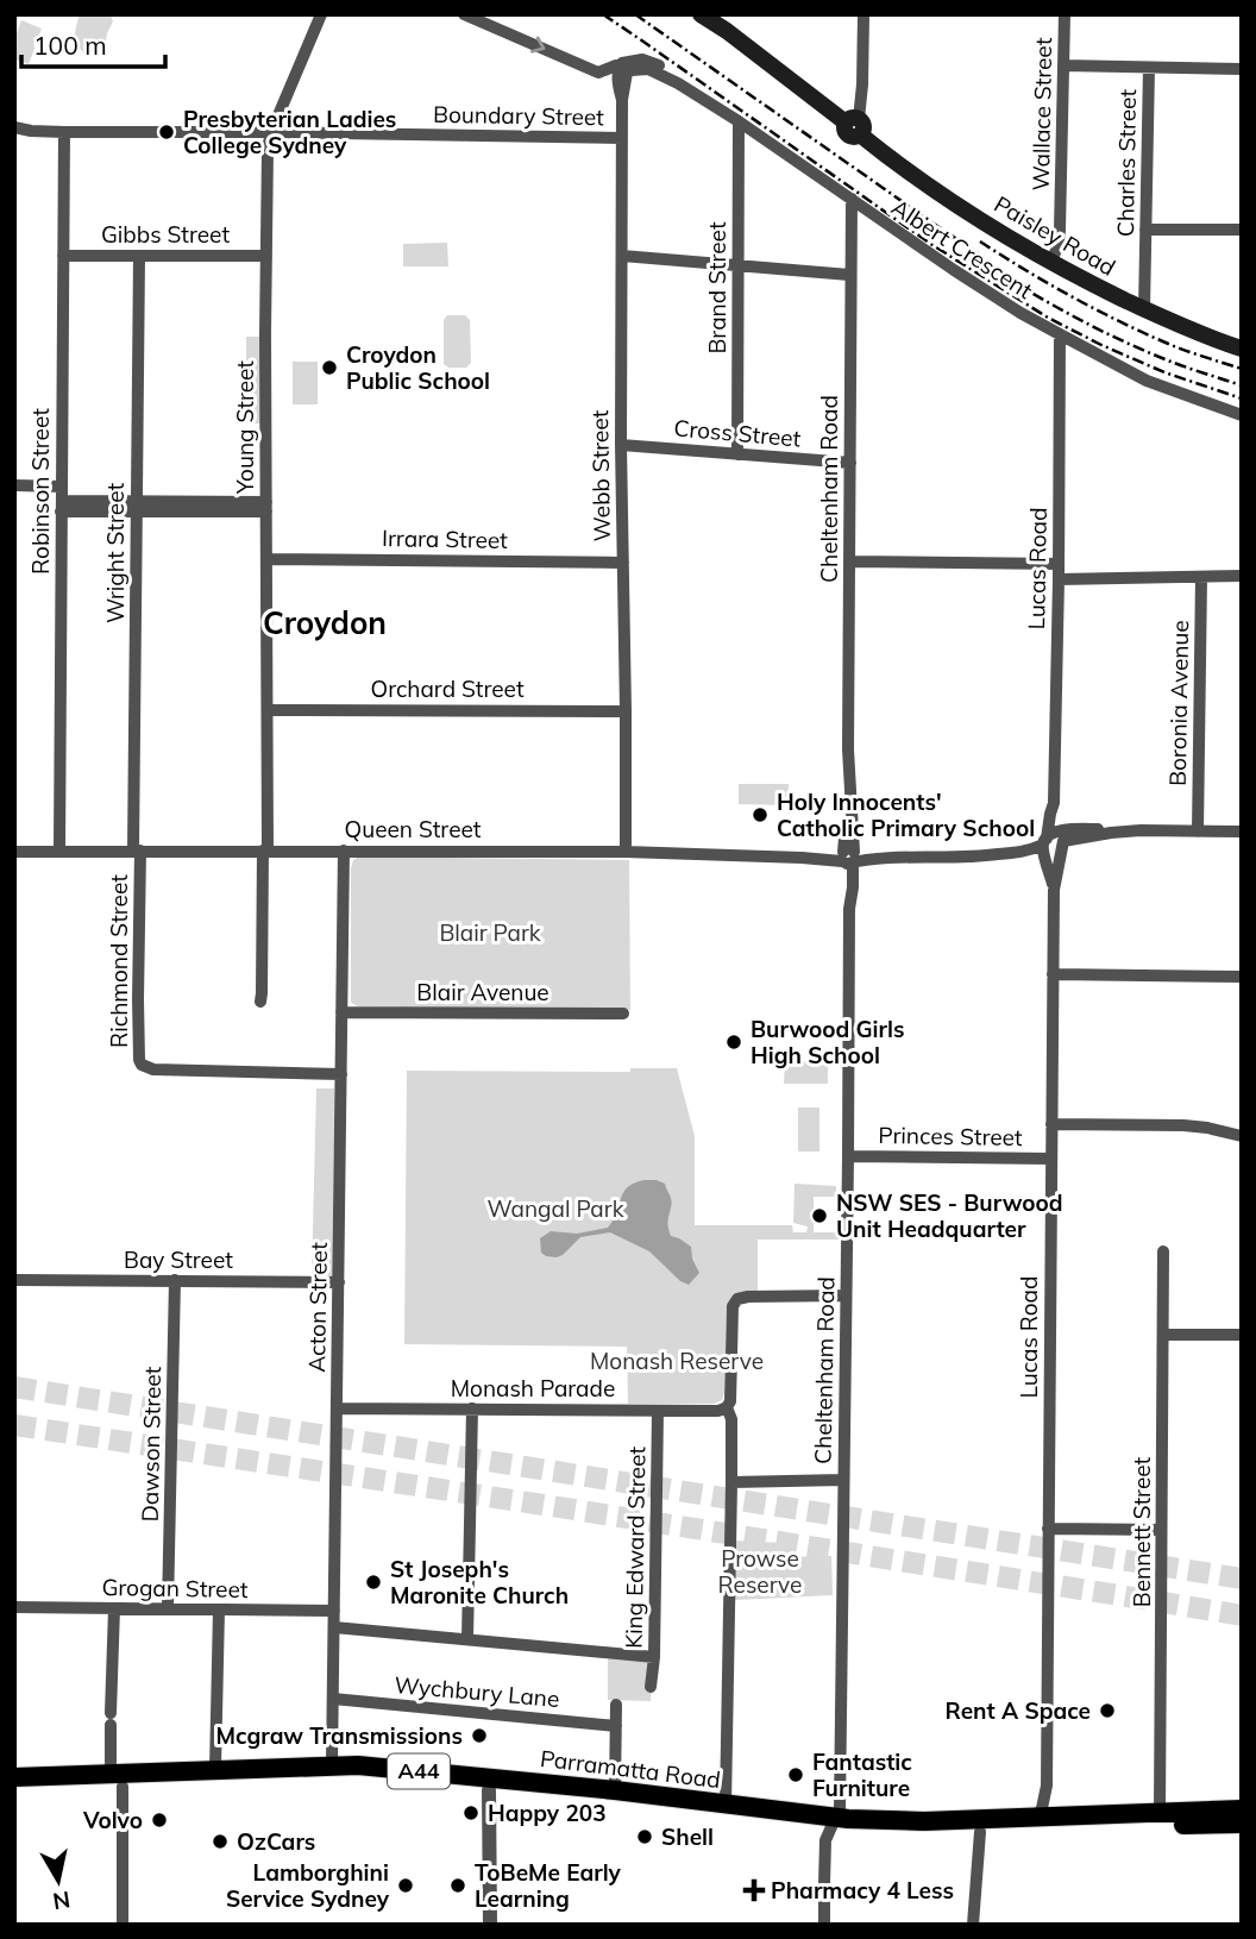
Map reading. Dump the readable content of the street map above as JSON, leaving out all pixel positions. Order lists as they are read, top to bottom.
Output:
{
  "streets": {
    "highway": ["Parramatta Road", "A44"],
    "main road": ["Paisley Road"],
    "street": [
      "Wallace Street",
      "Boundary Street",
      "Charles Street",
      "Gibbs Street",
      "Albert Crescent",
      "Brand Street",
      "Young Street",
      "Cross Street",
      "Webb Street",
      "Cheltenham Road",
      "Robinson Street",
      "Irrara Street",
      "Wright Street",
      "Lucas Road",
      "Orchard Street",
      "Boronia Avenue",
      "Queen Street",
      "Richmond Street",
      "Blair Avenue",
      "Princes Street",
      "Bay Street",
      "Acton Street",
      "Monash Parade",
      "Dawson Street",
      "Bennett Street",
      "King Edward Street",
      "Grogan Street",
      "Wychbury Lane"
    ]
  },
  "crossings": [
    ["Wallace Street", "Paisley Road"],
    ["Boundary Street", "Young Street"],
    ["Boundary Street", "Webb Street"],
    ["Boundary Street", "Robinson Street"],
    ["Charles Street", "Paisley Road"],
    ["Gibbs Street", "Young Street"],
    ["Gibbs Street", "Robinson Street"],
    ["Gibbs Street", "Wright Street"],
    ["Albert Crescent", "Brand Street"],
    ["Albert Crescent", "Webb Street"],
    ["Albert Crescent", "Cheltenham Road"],
    ["Albert Crescent", "Lucas Road"],
    ["Brand Street", "Cross Street"],
    ["Young Street", "Irrara Street"],
    ["Young Street", "Orchard Street"],
    ["Young Street", "Queen Street"],
    ["Cross Street", "Webb Street"],
    ["Cross Street", "Cheltenham Road"],
    ["Webb Street", "Irrara Street"],
    ["Webb Street", "Orchard Street"],
    ["Webb Street", "Queen Street"],
    ["Cheltenham Road", "Queen Street"],
    ["Cheltenham Road", "Princes Street"],
    ["Cheltenham Road", "Parramatta Road"],
    ["Robinson Street", "Queen Street"],
    ["Wright Street", "Queen Street"],
    ["Wright Street", "Richmond Street"],
    ["Lucas Road", "Queen Street"],
    ["Lucas Road", "Princes Street"],
    ["Lucas Road", "Parramatta Road"],
    ["Boronia Avenue", "Queen Street"],
    ["Queen Street", "Richmond Street"],
    ["Queen Street", "Acton Street"],
    ["Richmond Street", "Acton Street"],
    ["Blair Avenue", "Acton Street"],
    ["Bay Street", "Acton Street"],
    ["Bay Street", "Dawson Street"],
    ["Acton Street", "Monash Parade"],
    ["Acton Street", "Grogan Street"],
    ["Acton Street", "Wychbury Lane"],
    ["Acton Street", "Parramatta Road"],
    ["Monash Parade", "King Edward Street"],
    ["Dawson Street", "Grogan Street"],
    ["Bennett Street", "Parramatta Road"]
  ],
  "districts": ["Croydon"],
  "parks": [
    "Blair Park",
    "Wangal Park",
    "Monash Reserve",
    "Prowse Reserve"
  ],
  "places": {
    "other": [
      "Presbyterian Ladies College Sydney",
      "Croydon Public School",
      "Holy Innocents' Catholic Primary School",
      "Burwood Girls High School",
      "NSW SES - Burwood Unit Headquarter",
      "St Joseph's Maronite Church",
      "Rent A Space",
      "Mcgraw Transmissions",
      "Fantastic Furniture",
      "Happy 203",
      "Volvo",
      "Shell",
      "OzCars",
      "Lamborghini Service Sydney",
      "ToBeMe Early Learning"
    ],
    "health": ["Pharmacy 4 Less"]
  },
  "scale_bar": "100 m",
  "north": "bottom"
}
